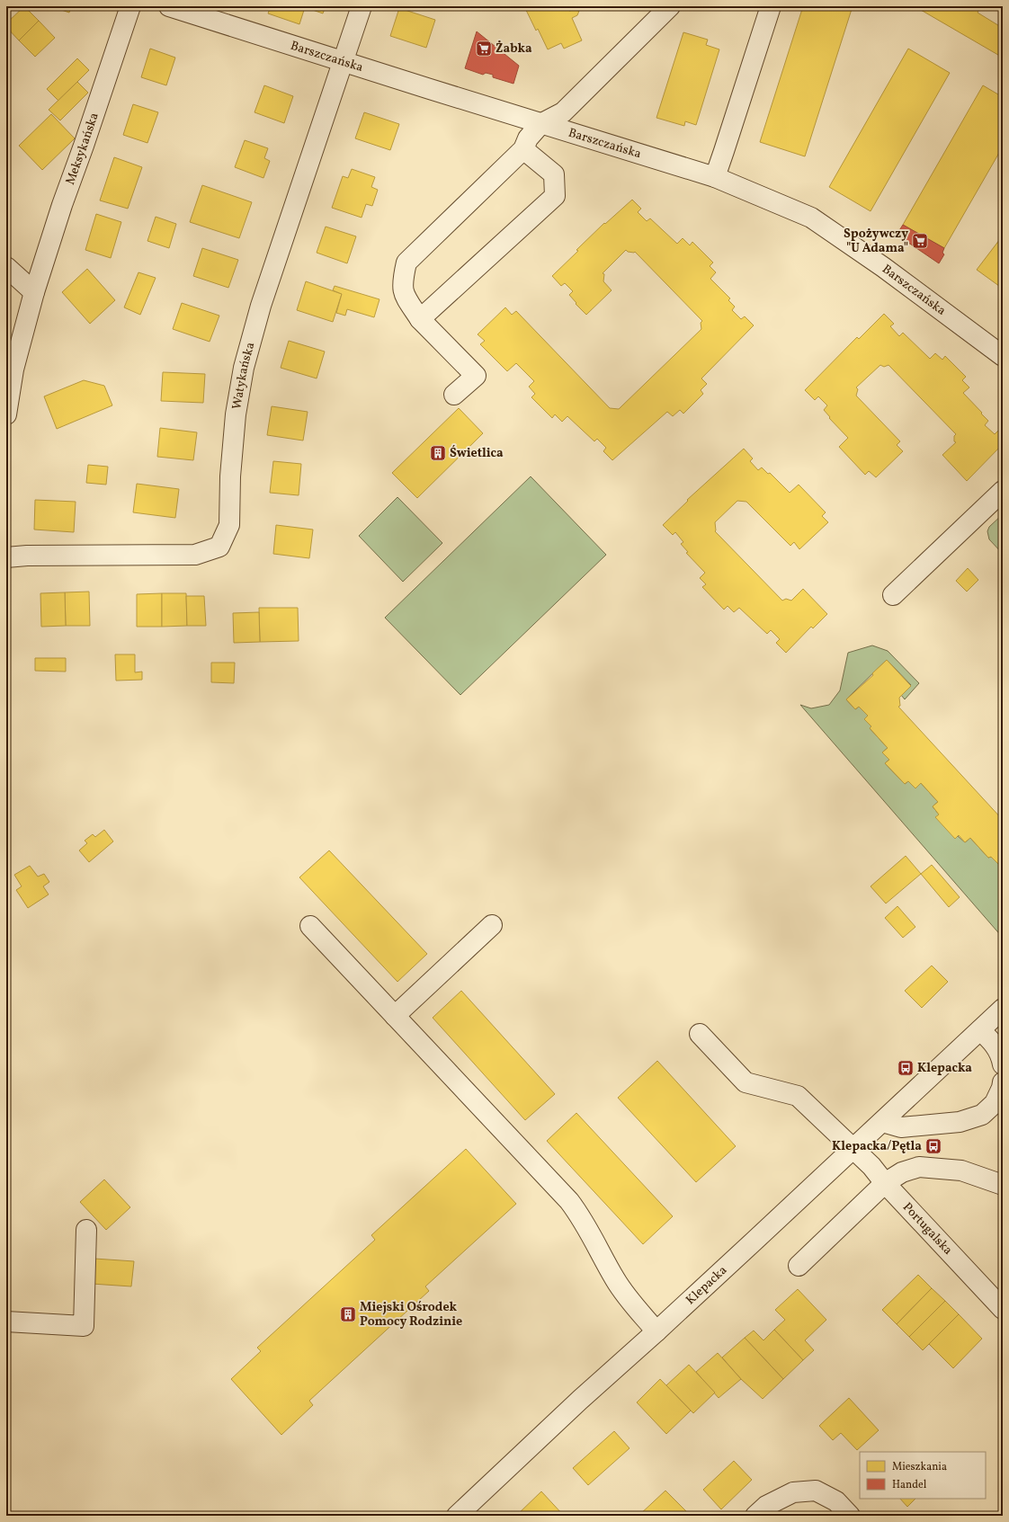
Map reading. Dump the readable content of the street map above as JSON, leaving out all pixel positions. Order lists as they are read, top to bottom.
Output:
{
  "streets": {
    "street": [
      "Barszczańska",
      "Meksykańska",
      "Watykańska",
      "Portugalska",
      "Klepacka"
    ]
  },
  "crossings": [
    ["Barszczańska", "Watykańska"],
    ["Portugalska", "Klepacka"]
  ],
  "places": {
    "supermarket": ["Żabka", "Spożywczy \"U Adama\""],
    "building": ["Świetlica", "Miejski Ośrodek Pomocy Rodzinie"],
    "bus stop": ["Klepacka", "Klepacka/Pętla"]
  },
  "legend": ["Mieszkania", "Handel"]
}
